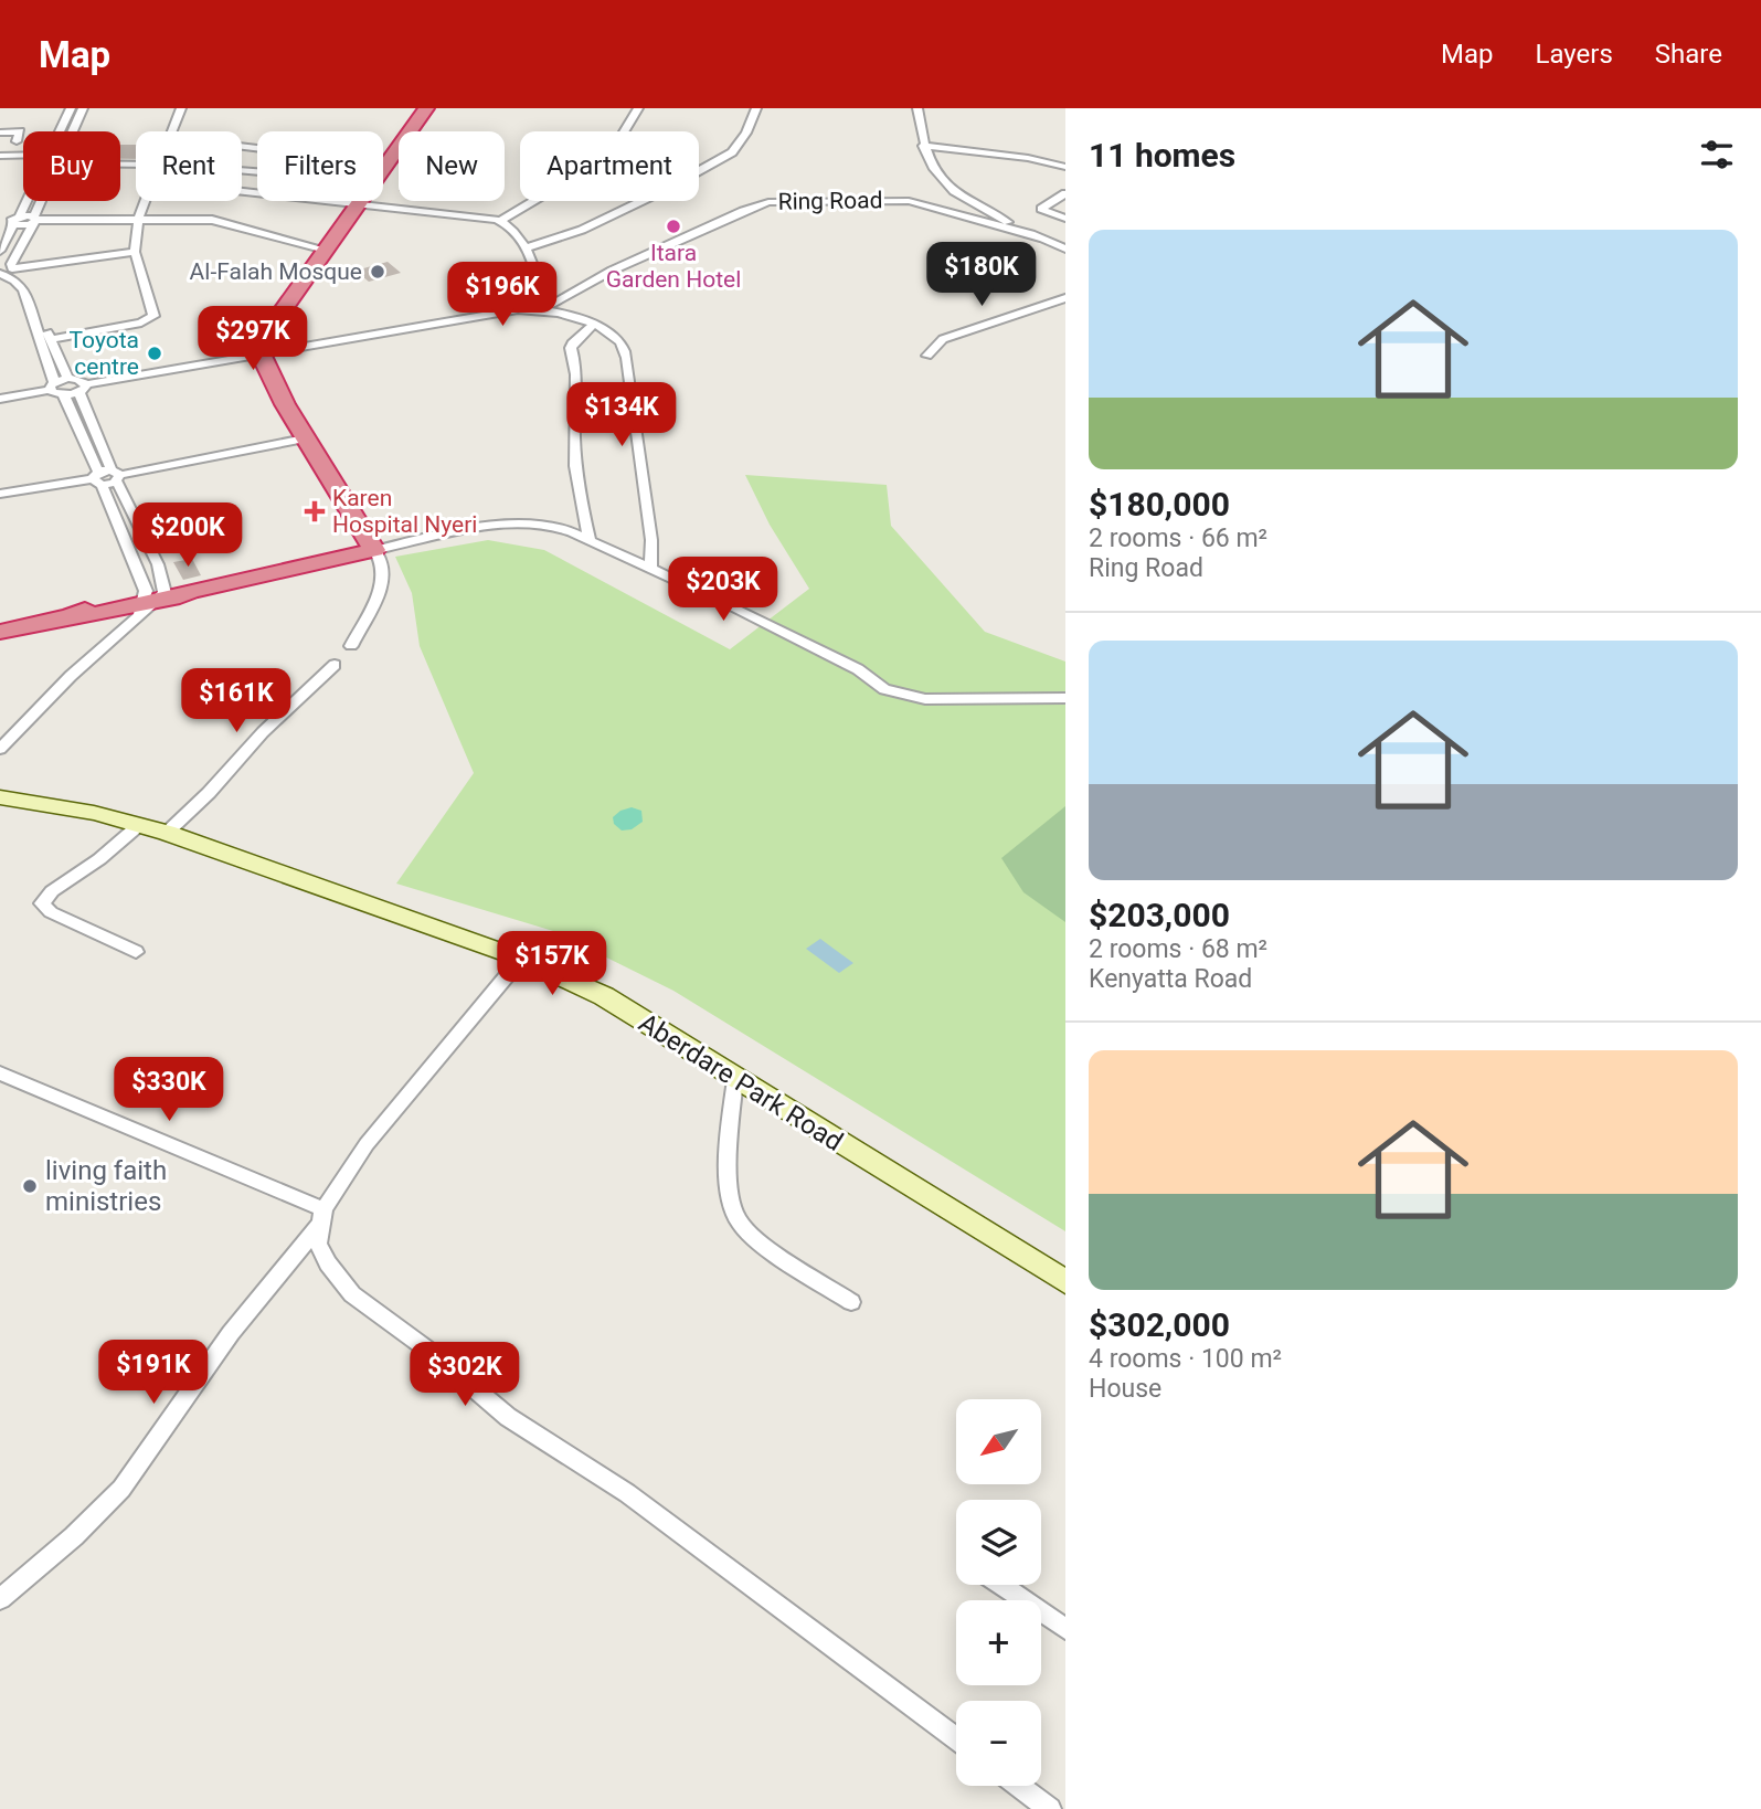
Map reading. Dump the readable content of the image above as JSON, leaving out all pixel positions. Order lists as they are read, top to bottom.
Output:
{
  "streets": {
    "street": ["Ring Road", "Aberdare Park Road"]
  },
  "places": {
    "other": [
      "Itara Garden Hotel",
      "Al-Falah Mosque",
      "Toyota centre",
      "living faith ministries"
    ],
    "health": ["Karen Hospital Nyeri"]
  },
  "north": "bottom left",
  "page": {
    "header": "Map",
    "nav": ["Map", "Layers", "Share"],
    "heading": "11 homes",
    "chip": [
      "Buy",
      "Rent",
      "Filters",
      "New",
      "Apartment"
    ],
    "list": [
      {
        "name": "$180,000",
        "note": "2 rooms · 66 m² · Ring Road"
      },
      {
        "name": "$203,000",
        "note": "2 rooms · 68 m² · Kenyatta Road"
      },
      {
        "name": "$302,000",
        "note": "4 rooms · 100 m² · House"
      }
    ],
    "price": [
      "$180K",
      "$196K",
      "$297K",
      "$134K",
      "$200K",
      "$203K",
      "$161K",
      "$157K",
      "$330K",
      "$191K",
      "$302K"
    ],
    "map_buttons": ["+", "−"]
  }
}
